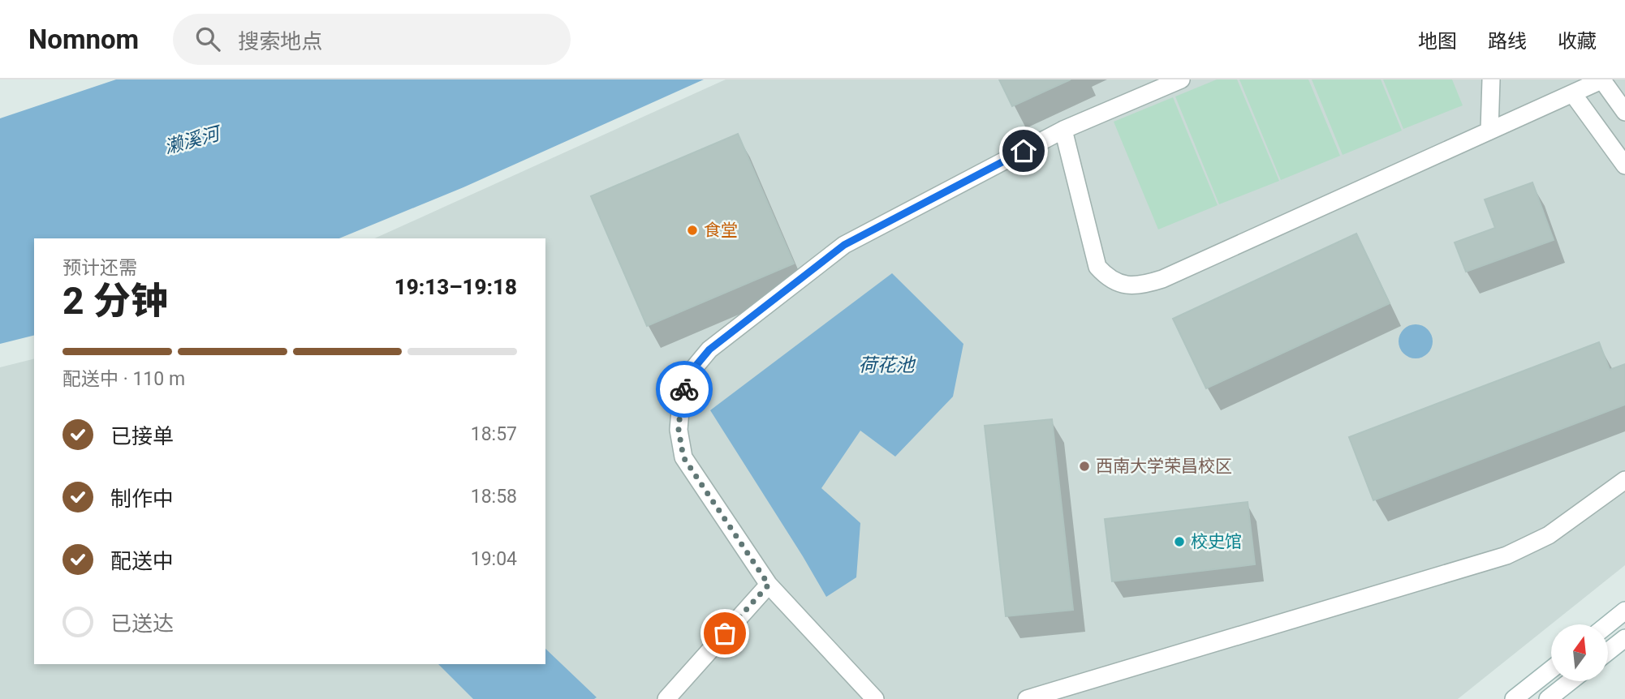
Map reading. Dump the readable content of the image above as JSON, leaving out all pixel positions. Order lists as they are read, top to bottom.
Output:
{
  "water": ["濑溪河", "荷花池"],
  "places": ["食堂", "西南大学荣昌校区", "校史馆"],
  "north": "top",
  "page": {
    "header": "Nomnom",
    "search": "搜索地点",
    "nav": ["地图", "路线", "收藏"],
    "heading": ["2 分钟", "预计还需", "19:13–19:18"],
    "bar": "配送中 · 110 m",
    "list": [
      ["已接单", "18:57"],
      ["制作中", "18:58"],
      ["配送中", "19:04"],
      "已送达"
    ]
  }
}
